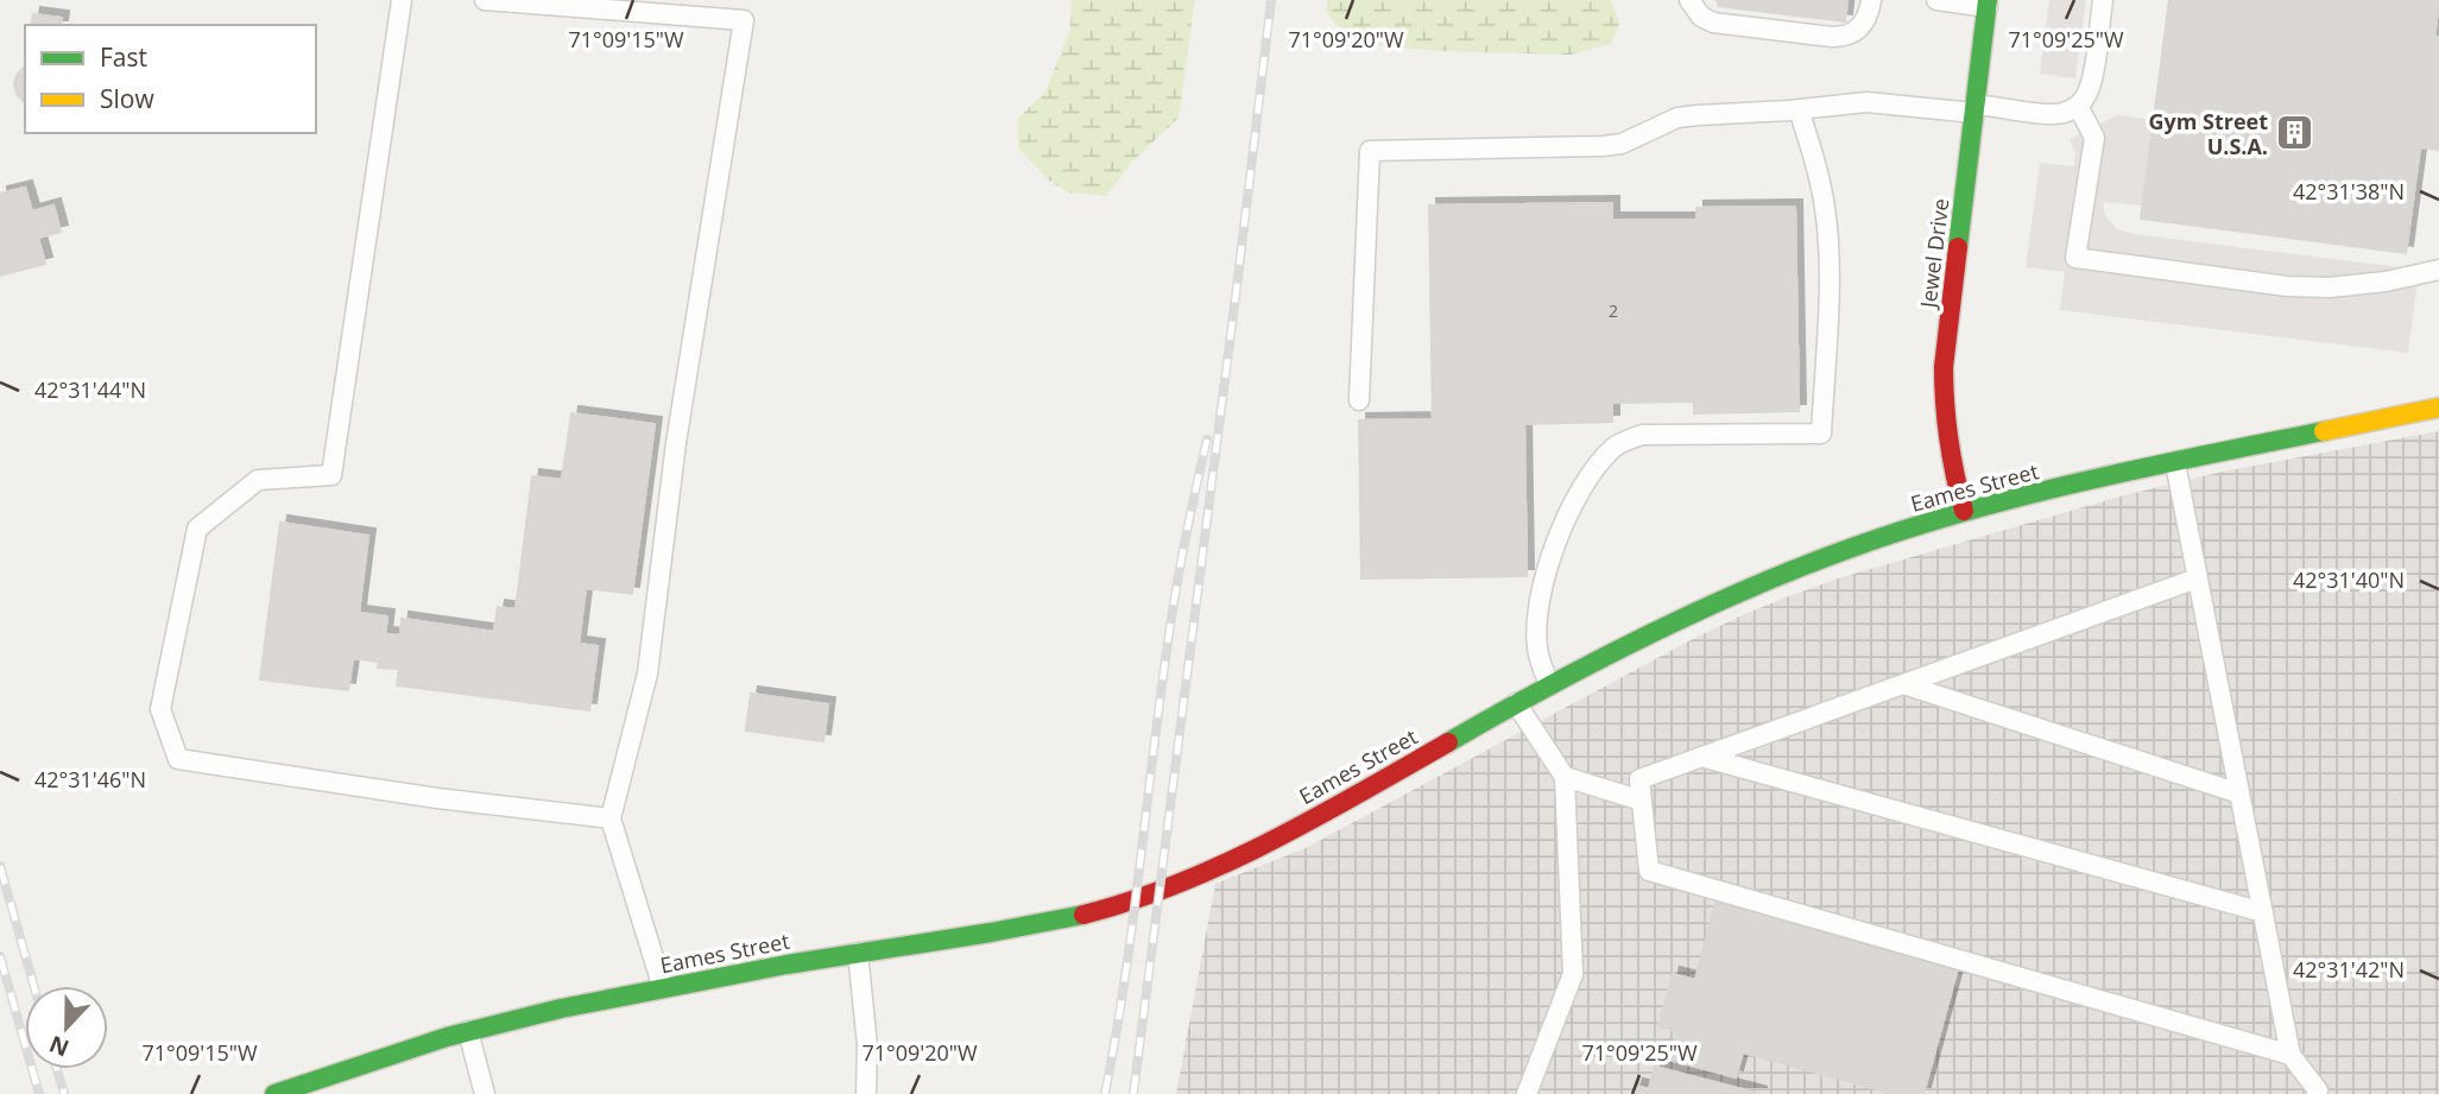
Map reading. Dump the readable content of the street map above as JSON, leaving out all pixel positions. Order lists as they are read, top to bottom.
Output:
{
  "streets": {
    "main road": ["Jewel Drive", "Eames Street"]
  },
  "crossings": [
    ["Jewel Drive", "Eames Street"]
  ],
  "places": {
    "building": ["Gym Street U.S.A."]
  },
  "house_numbers": ["2"],
  "legend": ["Fast", "Slow"],
  "north": "bottom",
  "coordinates": [
    "71°09'15\"W",
    "71°09'20\"W",
    "71°09'25\"W",
    "42°31'38\"N",
    "42°31'44\"N",
    "42°31'40\"N",
    "42°31'46\"N",
    "42°31'42\"N"
  ]
}
